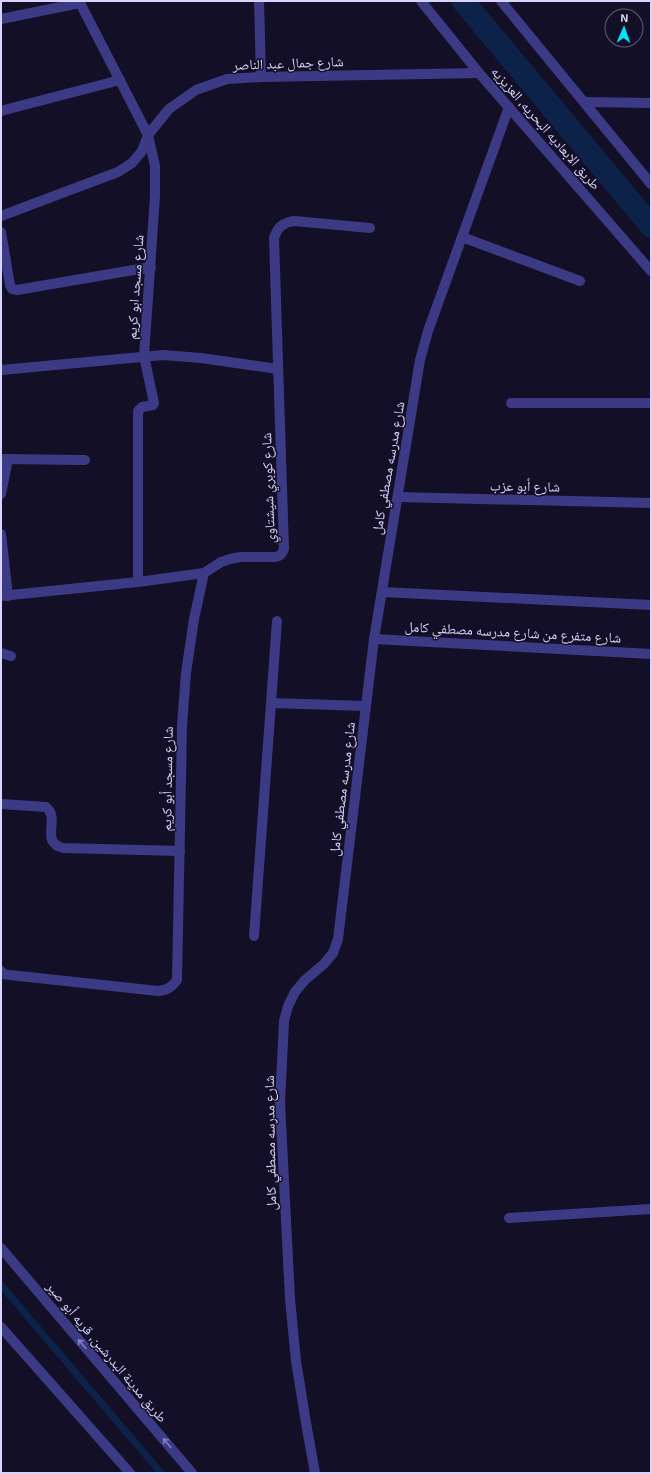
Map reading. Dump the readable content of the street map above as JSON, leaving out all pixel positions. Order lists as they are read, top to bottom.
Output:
{
  "streets": {
    "street": [
      "شارع جمال عبد الناصر",
      "طريق الابعاديه البحريه, العزيزيه",
      "شارع مسجد ابو كريم",
      "شارع مدرسه مصطفي كامل",
      "شارع أبو عزب",
      "شارع كوبري شيشتاوي",
      "شارع متفرع من شارع مدرسه مصطفي كامل",
      "شارع مسجد أبو كريم",
      "طريق مدينة البدرشين, قريه أبو صير"
    ]
  },
  "crossings": [
    ["شارع جمال عبد الناصر", "طريق الابعاديه البحريه, العزيزيه"],
    ["شارع جمال عبد الناصر", "شارع مسجد ابو كريم"],
    ["طريق الابعاديه البحريه, العزيزيه", "شارع مدرسه مصطفي كامل"],
    ["شارع مسجد ابو كريم", "شارع كوبري شيشتاوي"],
    ["شارع مدرسه مصطفي كامل", "شارع أبو عزب"],
    ["شارع مدرسه مصطفي كامل", "شارع متفرع من شارع مدرسه مصطفي كامل"],
    ["شارع كوبري شيشتاوي", "شارع مسجد أبو كريم"]
  ],
  "north": "top"
}
